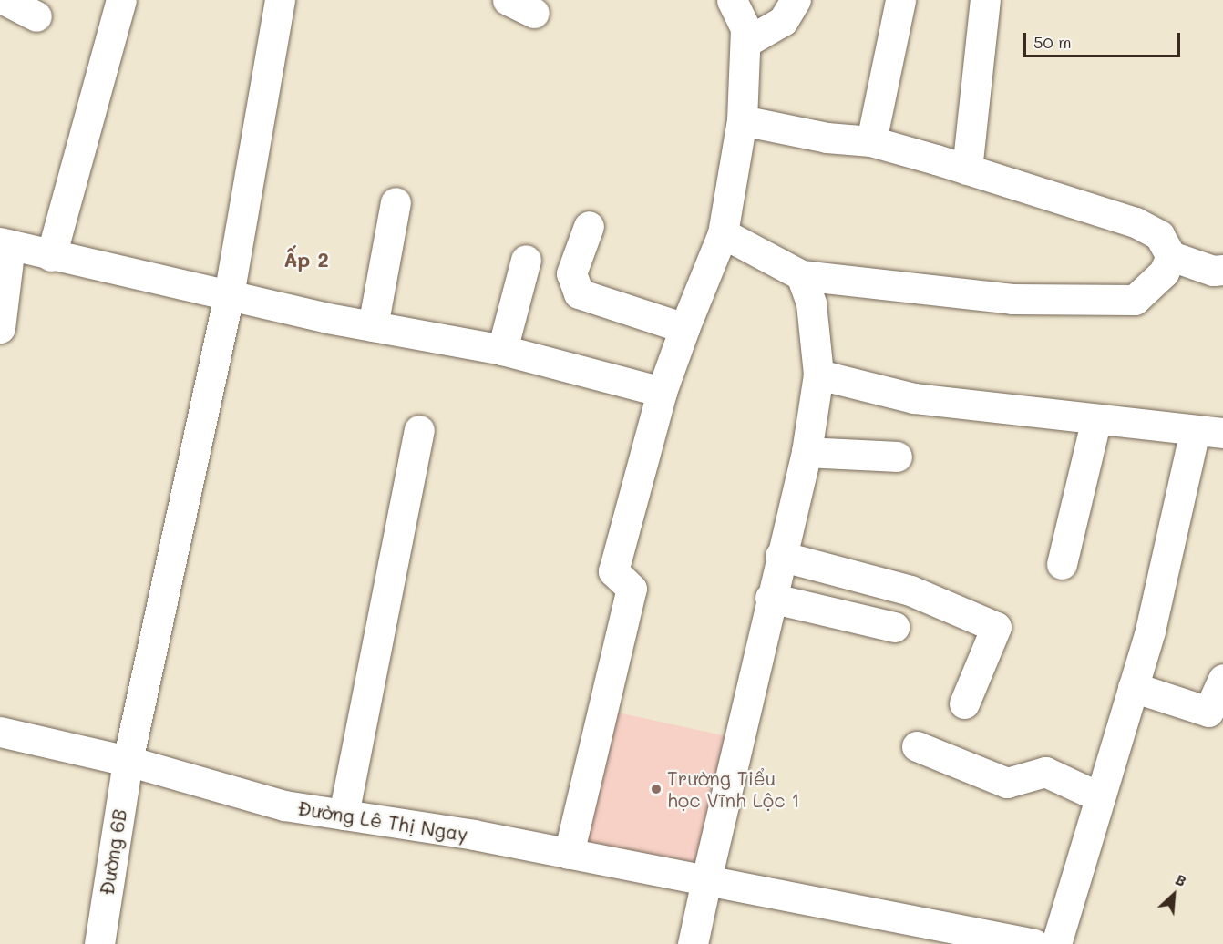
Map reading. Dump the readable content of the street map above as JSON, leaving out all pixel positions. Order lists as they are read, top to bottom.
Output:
{
  "streets": {
    "street": ["Đường Lê Thị Ngay", "Đường 6B"]
  },
  "crossings": [
    ["Đường Lê Thị Ngay", "Đường 6B"]
  ],
  "districts": ["Ấp 2"],
  "places": ["Trường Tiểu học Vĩnh Lộc 1"],
  "scale_bar": "50 m",
  "north": "top right"
}
